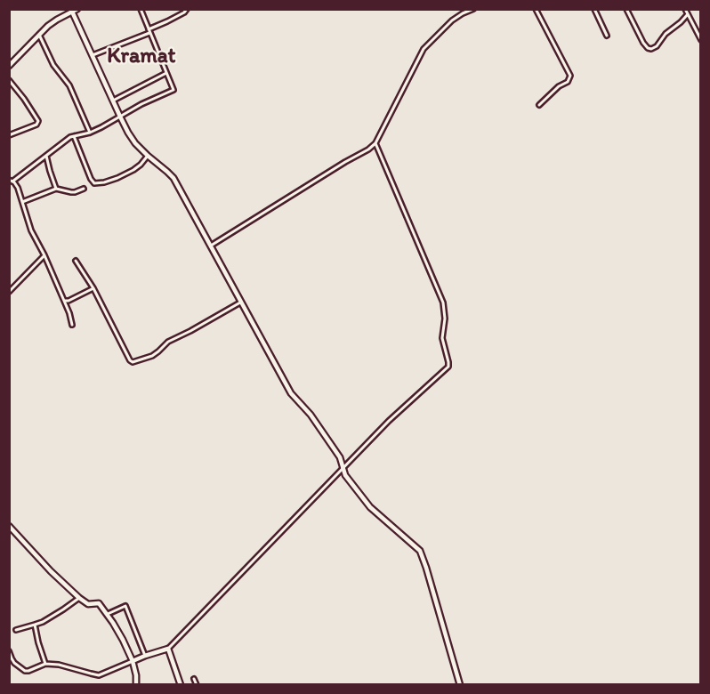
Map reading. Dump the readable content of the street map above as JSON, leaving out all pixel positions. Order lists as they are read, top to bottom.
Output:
{
  "districts": ["Kramat"]
}
